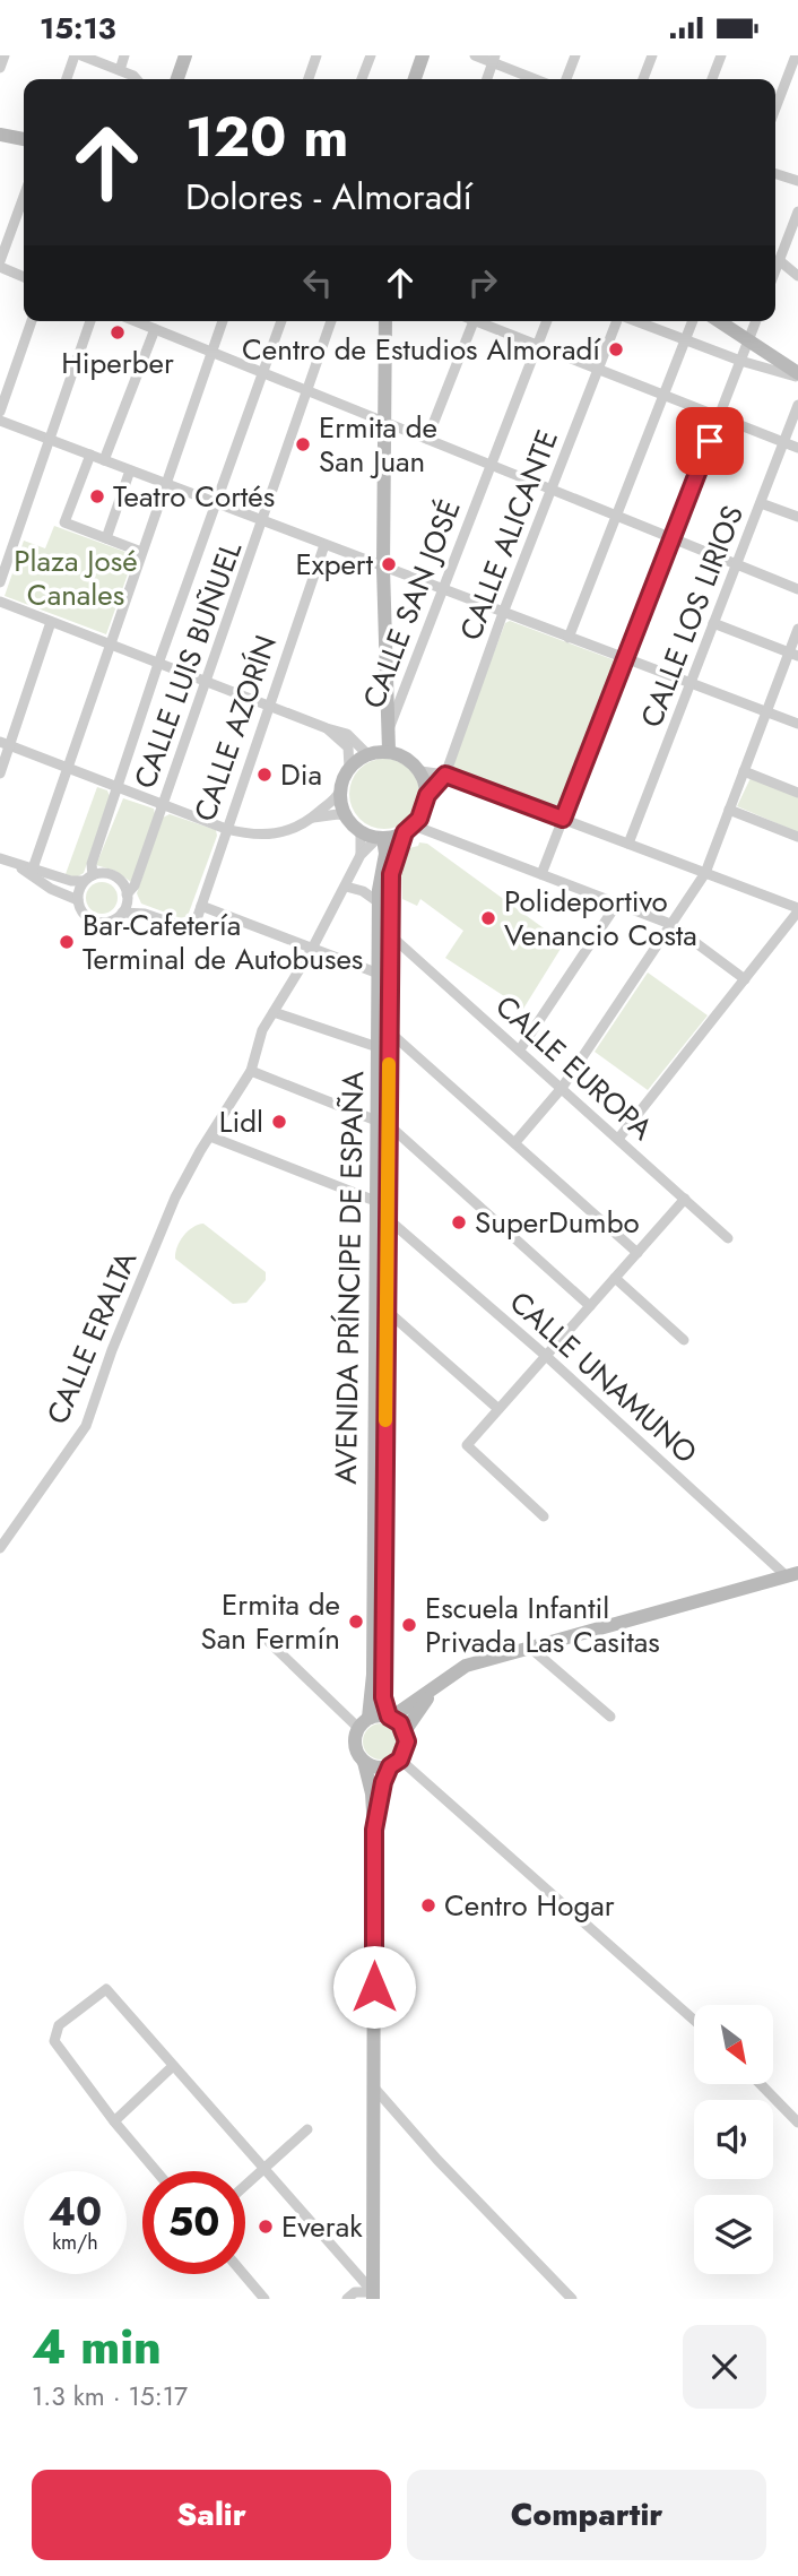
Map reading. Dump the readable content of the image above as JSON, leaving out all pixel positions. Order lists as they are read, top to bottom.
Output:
{
  "streets": {
    "main road": ["AVENIDA PRÍNCIPE DE ESPAÑA"],
    "street": [
      "CALLE ALICANTE",
      "CALLE SAN JOSÉ",
      "CALLE LOS LIRIOS",
      "CALLE LUIS BUÑUEL",
      "CALLE AZORÍN",
      "CALLE EUROPA",
      "CALLE ERALTA",
      "CALLE UNAMUNO"
    ]
  },
  "crossings": [
    ["CALLE EUROPA", "AVENIDA PRÍNCIPE DE ESPAÑA"],
    ["AVENIDA PRÍNCIPE DE ESPAÑA", "CALLE UNAMUNO"]
  ],
  "parks": ["Plaza José Canales"],
  "places": [
    "Hiperber",
    "Centro de Estudios Almoradí",
    "Ermita de San Juan",
    "Teatro Cortés",
    "Expert",
    "Dia",
    "Polideportivo Venancio Costa",
    "Bar-Cafetería Terminal de Autobuses",
    "Lidl",
    "SuperDumbo",
    "Ermita de San Fermín",
    "Escuela Infantil Privada Las Casitas",
    "Centro Hogar",
    "Everak"
  ],
  "north": "bottom right",
  "page": {
    "status": "15:13",
    "turn": ["120 m", "Dolores - Almoradí"],
    "speed": "40 km/h",
    "limit": "50",
    "heading": ["4 min", "1.3 km · 15:17"],
    "buttons": ["Salir", "Compartir"]
  }
}
